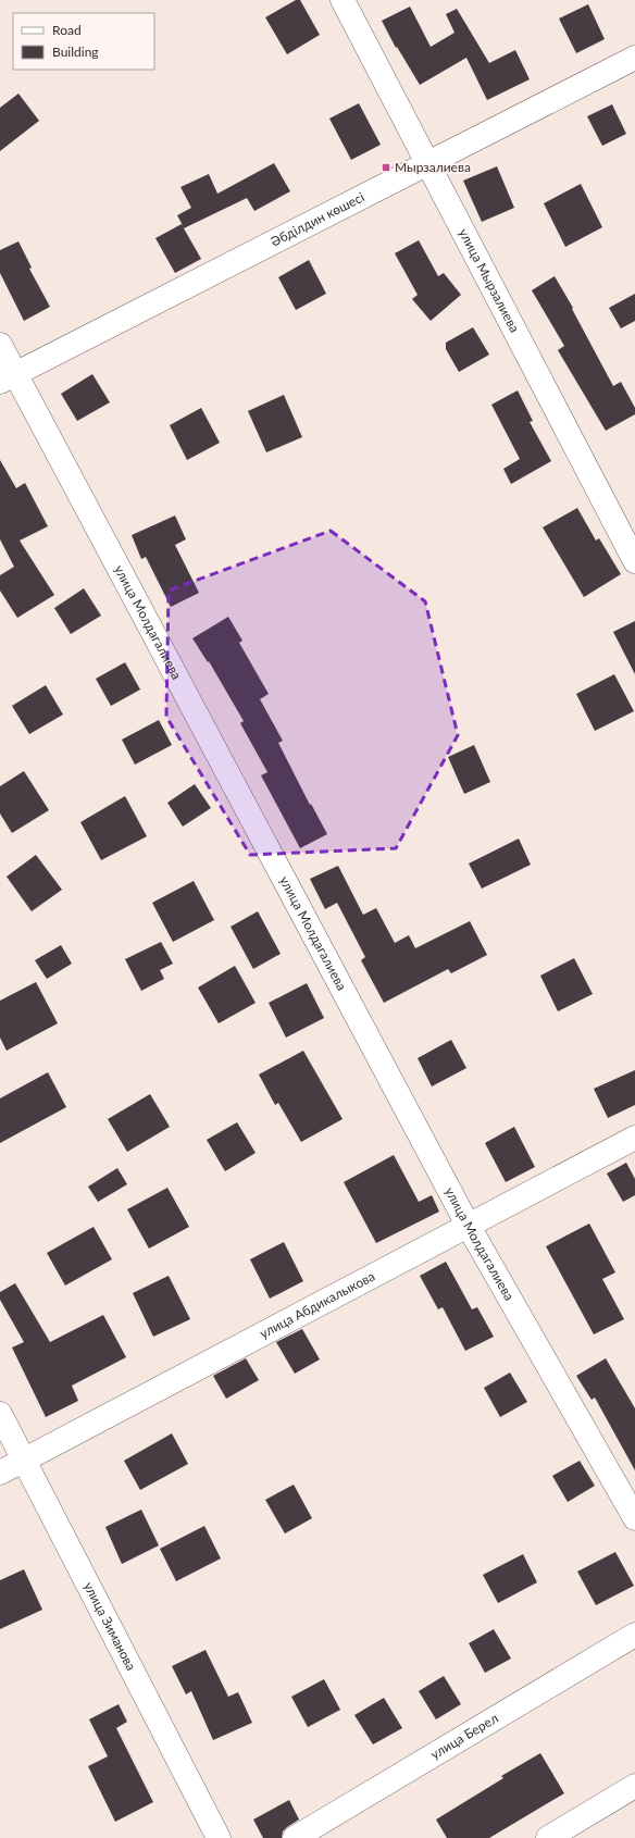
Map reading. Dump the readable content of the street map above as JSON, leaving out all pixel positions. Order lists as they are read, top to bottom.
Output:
{
  "streets": {
    "street": [
      "Әбділдин көшесі",
      "улица Мырзалиева",
      "улица Молдагалиева",
      "улица Абдикалыкова",
      "улица Зиманова",
      "улица Берел"
    ]
  },
  "crossings": [
    ["Әбділдин көшесі", "улица Мырзалиева"],
    ["Әбділдин көшесі", "улица Молдагалиева"],
    ["улица Молдагалиева", "улица Абдикалыкова"],
    ["улица Абдикалыкова", "улица Зиманова"]
  ],
  "places": {
    "transit": ["Мырзалиева"]
  },
  "legend": ["Road", "Building"]
}
